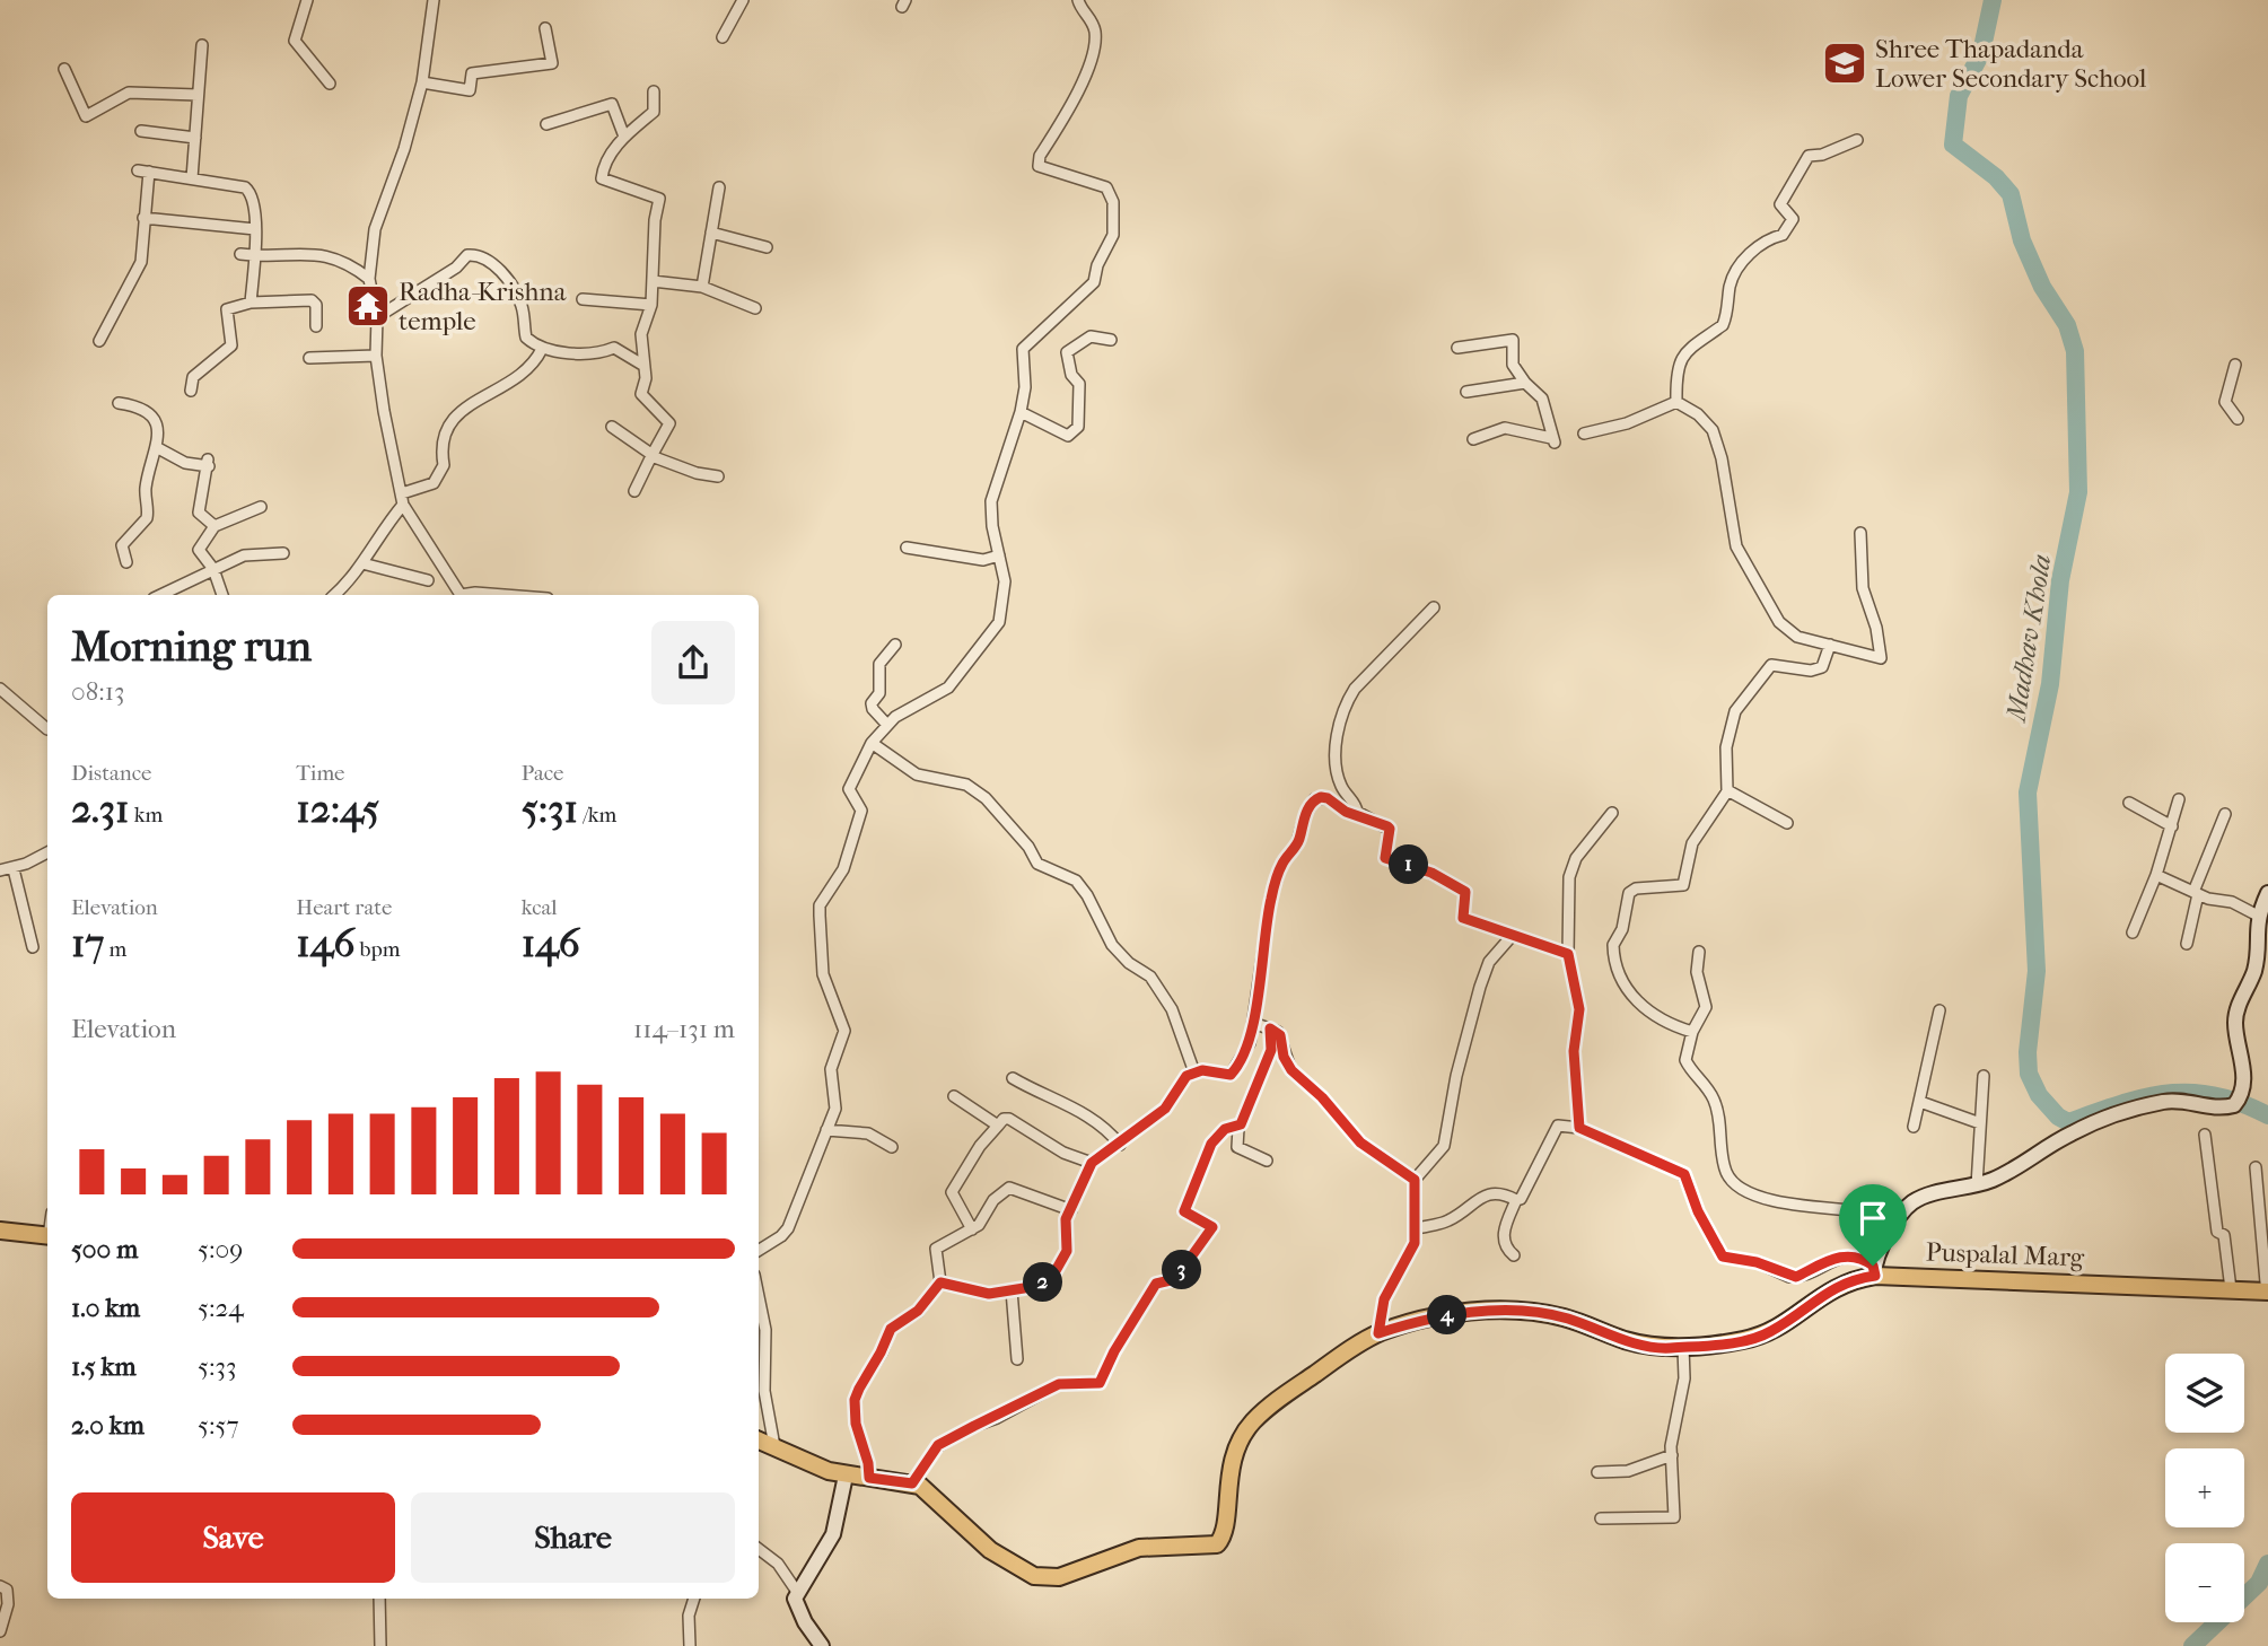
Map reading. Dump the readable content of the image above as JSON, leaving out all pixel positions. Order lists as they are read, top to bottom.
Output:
{
  "streets": {
    "main road": ["Puspalal Marg"]
  },
  "water": ["Madhav Khola"],
  "places": {
    "school or university": ["Shree Thapadanda Lower Secondary School"],
    "temple": ["Radha-Krishna temple"]
  },
  "page": {
    "heading": ["Morning run", "08:13"],
    "stats": [
      ["Distance", "2.31 km"],
      ["Time", "12:45"],
      ["Pace", "5:31 /km"],
      ["Elevation", "17 m"],
      ["Heart rate", "146 bpm"],
      ["kcal", "146"]
    ],
    "pins": [
      "1",
      "3",
      "2",
      "4"
    ],
    "chart": ["Elevation", "114–131 m"],
    "list": [
      {
        "name": "500 m",
        "note": "5:09"
      },
      {
        "name": "1.0 km",
        "note": "5:24"
      },
      {
        "name": "1.5 km",
        "note": "5:33"
      },
      {
        "name": "2.0 km",
        "note": "5:57"
      }
    ],
    "map_buttons": ["+", "−"],
    "buttons": ["Save", "Share"]
  }
}
